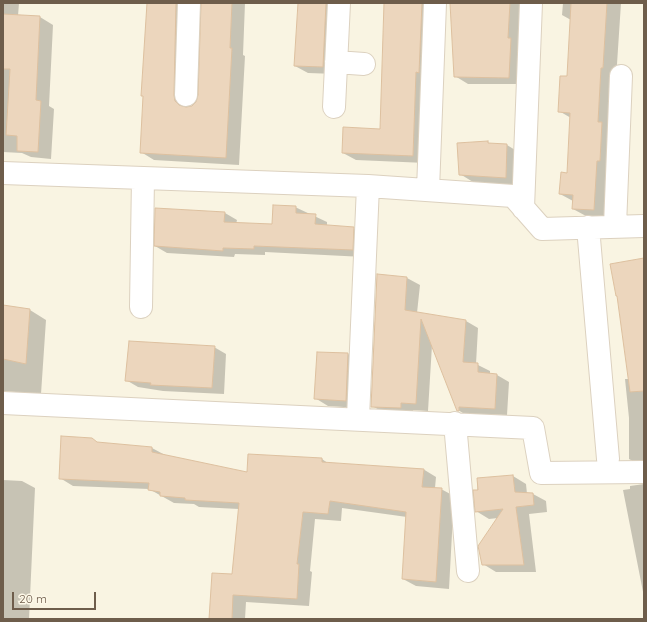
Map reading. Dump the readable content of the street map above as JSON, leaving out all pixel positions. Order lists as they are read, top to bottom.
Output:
{
  "scale_bar": "20 m"
}
